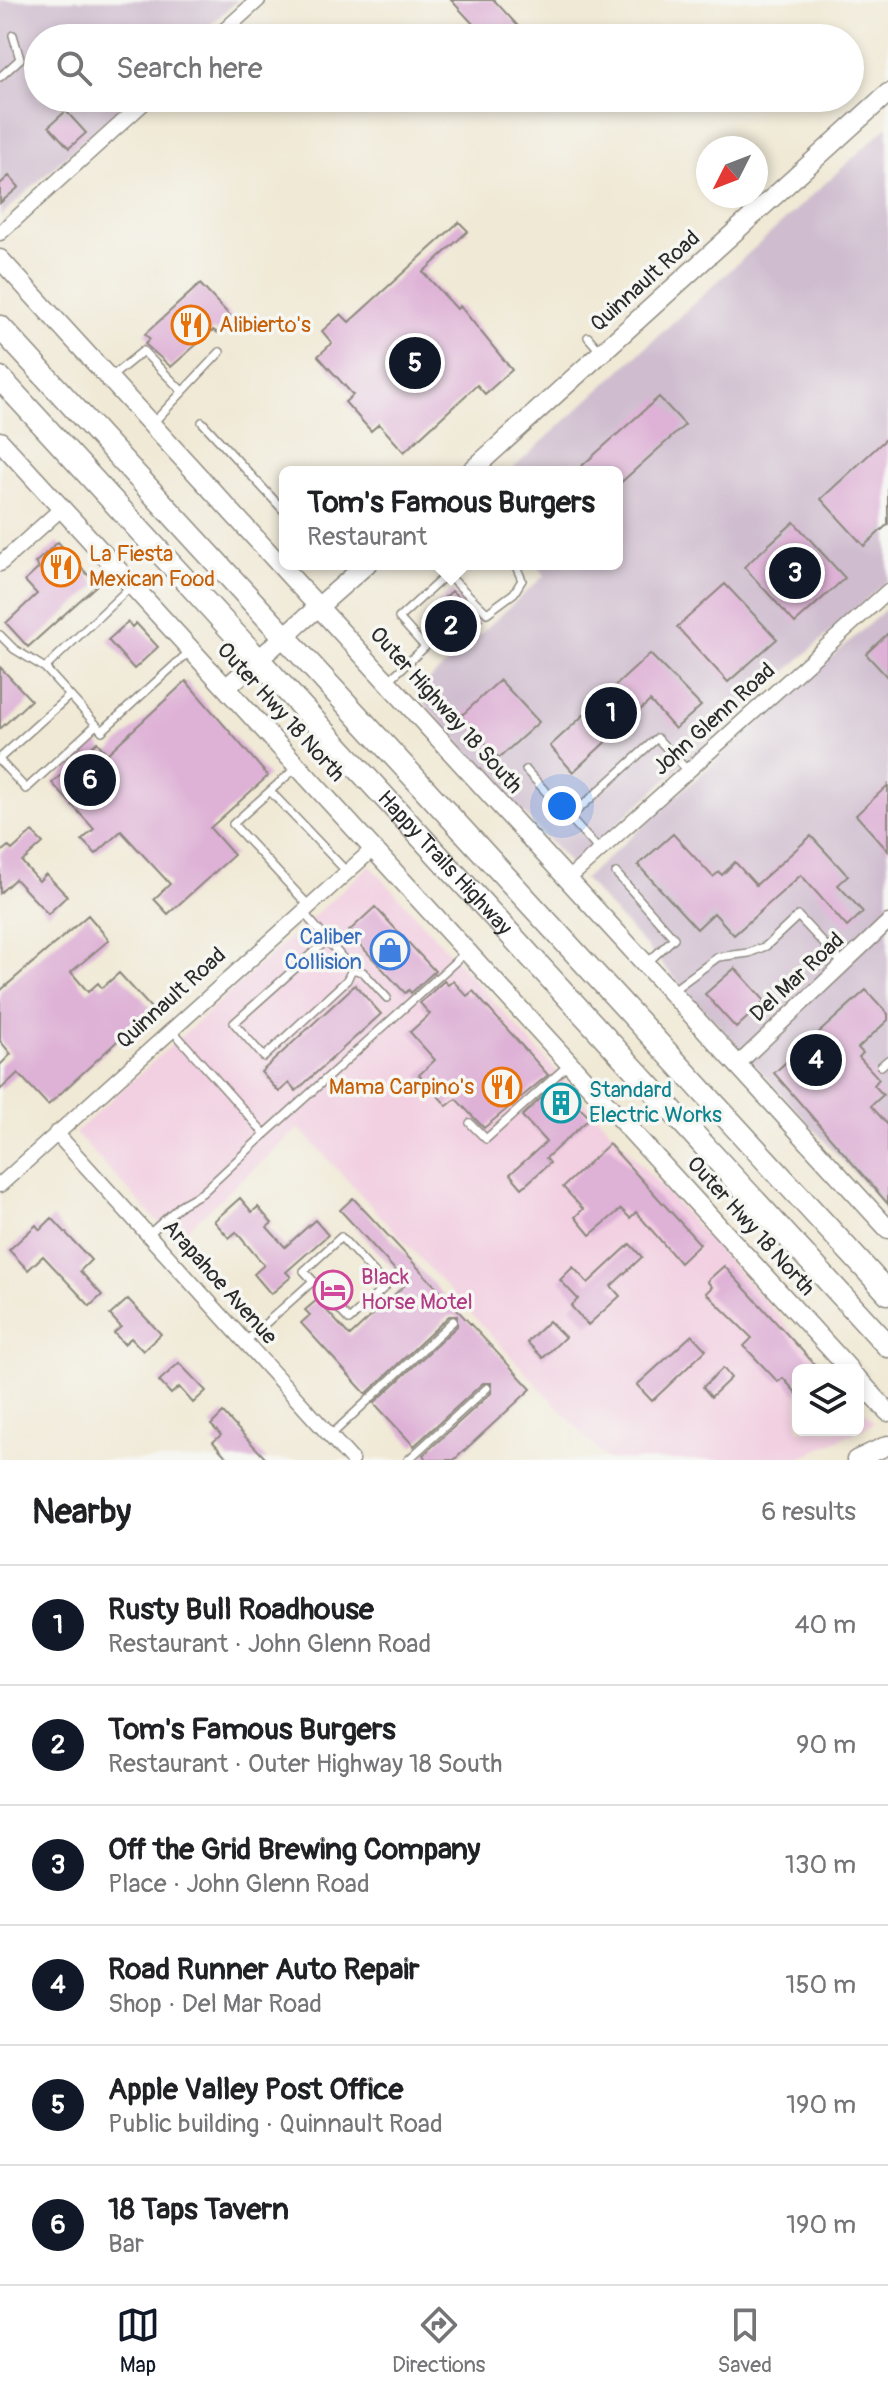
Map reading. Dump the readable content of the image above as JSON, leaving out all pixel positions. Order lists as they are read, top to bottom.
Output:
{
  "streets": {
    "main road": ["Happy Trails Highway"],
    "street": [
      "Quinnault Road",
      "Outer Highway 18 South",
      "Outer Hwy 18 North",
      "John Glenn Road",
      "Del Mar Road",
      "Arapahoe Avenue"
    ]
  },
  "crossings": [
    ["Quinnault Road", "Outer Hwy 18 North"],
    ["Quinnault Road", "Arapahoe Avenue"],
    ["Outer Highway 18 South", "John Glenn Road"],
    ["Outer Highway 18 South", "Del Mar Road"]
  ],
  "places": {
    "restaurant": ["Alibierto's", "La Fiesta Mexican Food", "Mama Carpino's"],
    "shop": ["Caliber Collision"],
    "building": ["Standard Electric Works"],
    "hotel": ["Black Horse Motel"]
  },
  "north": "bottom left",
  "page": {
    "search": "Search here",
    "pins": [
      "5",
      "3",
      "2",
      "1",
      "6",
      "4"
    ],
    "popup": ["Tom's Famous Burgers", "Restaurant"],
    "heading": ["Nearby", "6 results"],
    "list": [
      {
        "mark": "1",
        "name": "Rusty Bull Roadhouse",
        "note": "Restaurant · John Glenn Road",
        "value": "40 m"
      },
      {
        "mark": "2",
        "name": "Tom's Famous Burgers",
        "note": "Restaurant · Outer Highway 18 South",
        "value": "90 m"
      },
      {
        "mark": "3",
        "name": "Off the Grid Brewing Company",
        "note": "Place · John Glenn Road",
        "value": "130 m"
      },
      {
        "mark": "4",
        "name": "Road Runner Auto Repair",
        "note": "Shop · Del Mar Road",
        "value": "150 m"
      },
      {
        "mark": "5",
        "name": "Apple Valley Post Office",
        "note": "Public building · Quinnault Road",
        "value": "190 m"
      },
      {
        "mark": "6",
        "name": "18 Taps Tavern",
        "note": "Bar",
        "value": "190 m"
      }
    ],
    "nav": ["Map", "Directions", "Saved"]
  }
}
